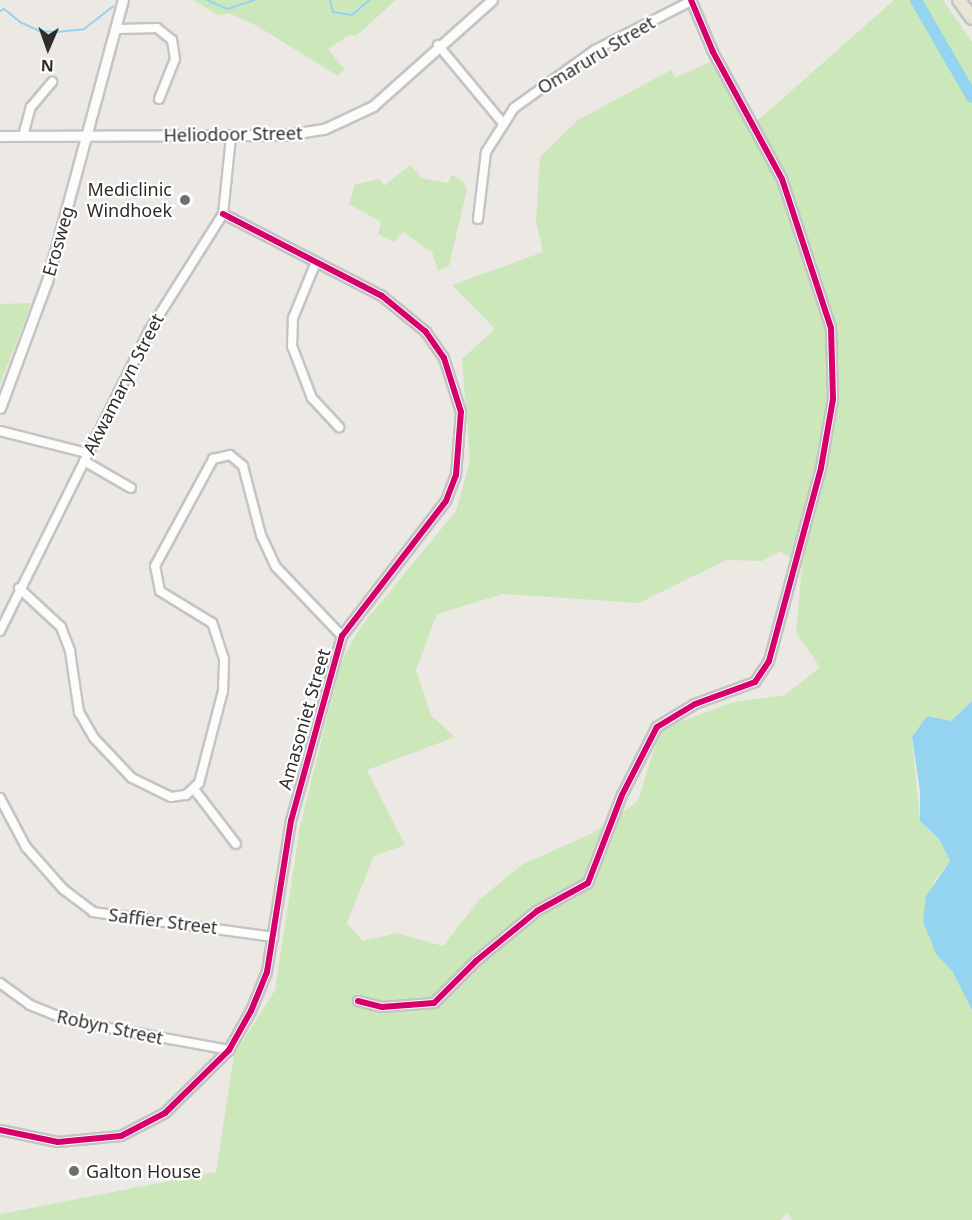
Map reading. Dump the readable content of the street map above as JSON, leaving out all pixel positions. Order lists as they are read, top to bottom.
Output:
{
  "streets": {
    "street": [
      "Omaruru Street",
      "Heliodoor Street",
      "Erosweg",
      "Akwamaryn Street",
      "Amasoniet Street",
      "Saffier Street",
      "Robyn Street"
    ]
  },
  "crossings": [
    ["Heliodoor Street", "Erosweg"],
    ["Heliodoor Street", "Akwamaryn Street"],
    ["Akwamaryn Street", "Amasoniet Street"],
    ["Amasoniet Street", "Saffier Street"],
    ["Amasoniet Street", "Robyn Street"]
  ],
  "places": ["Mediclinic Windhoek", "Galton House"],
  "north": "bottom"
}
